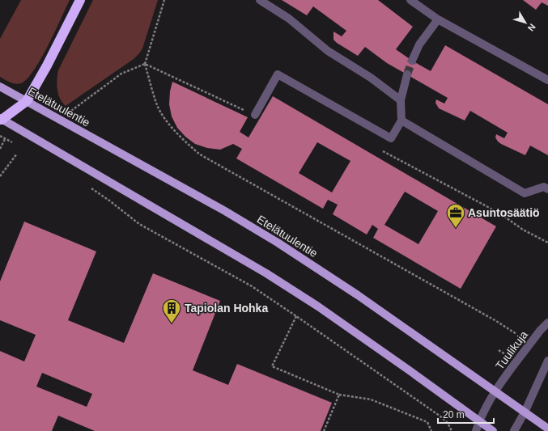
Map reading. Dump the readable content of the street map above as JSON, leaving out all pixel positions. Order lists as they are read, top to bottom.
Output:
{
  "streets": {
    "main road": ["Etelätuulentie"],
    "street": ["Tuulikuja"]
  },
  "crossings": [
    ["Etelätuulentie", "Tuulikuja"]
  ],
  "places": {
    "office": ["Asuntosäätiö"],
    "building": ["Tapiolan Hohka"]
  },
  "scale_bar": "20 m",
  "north": "bottom right"
}
